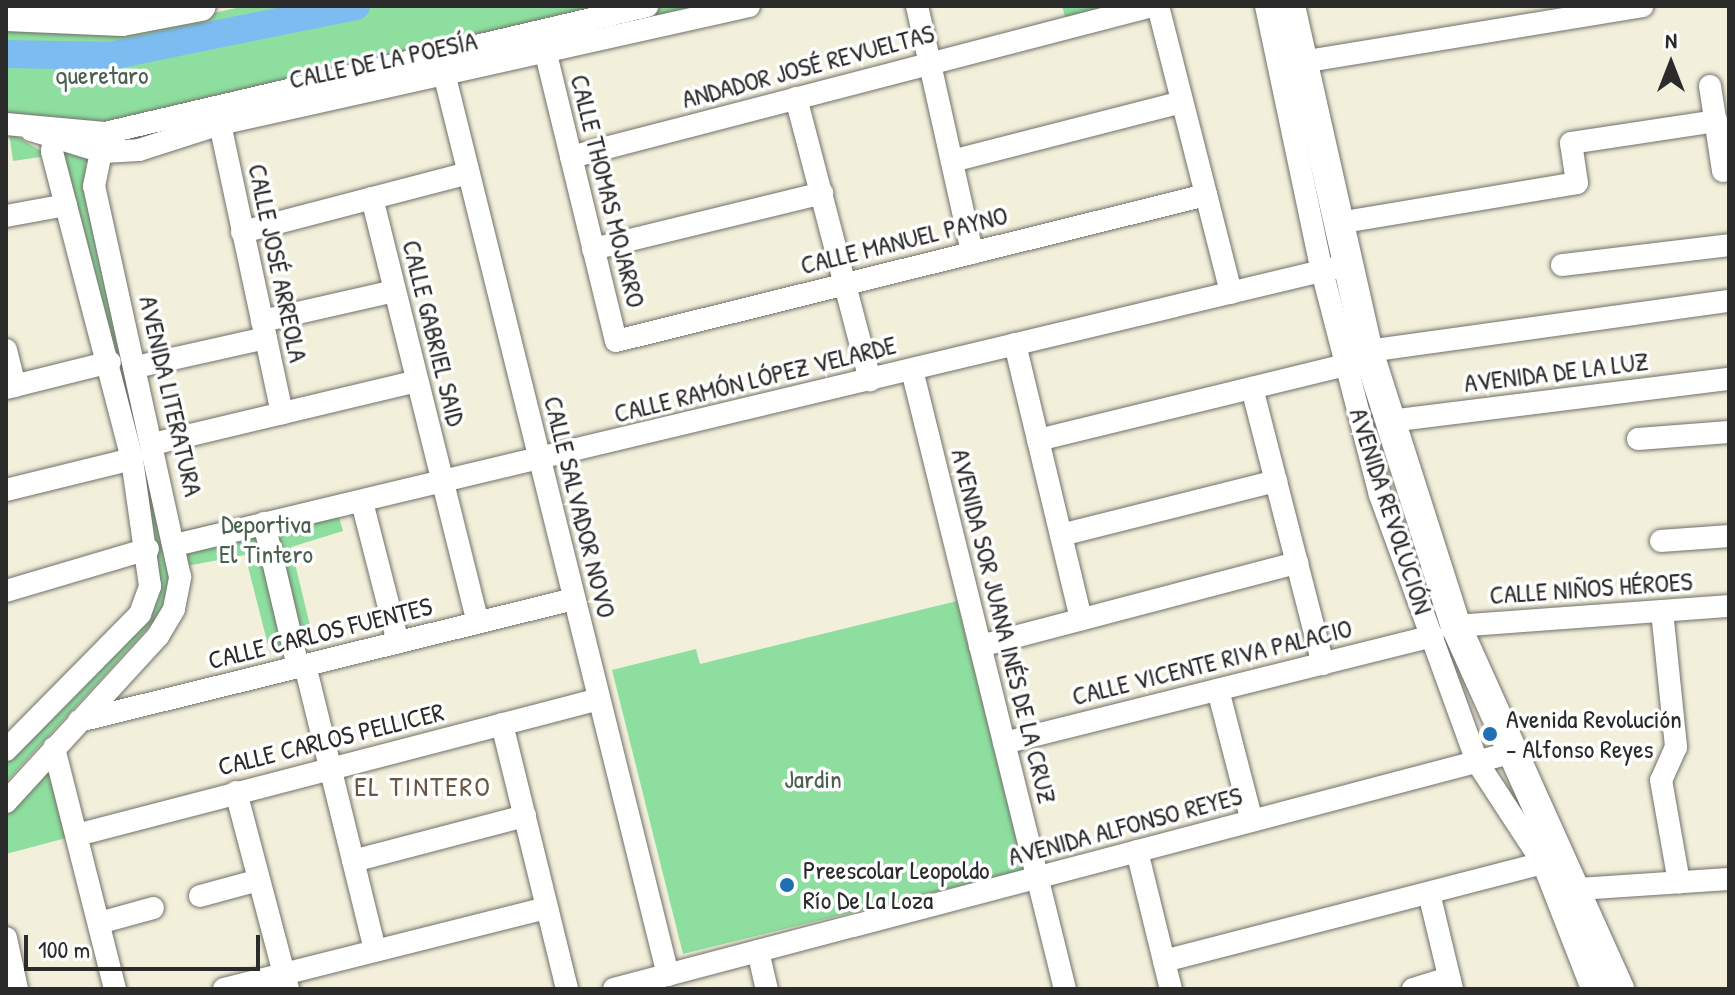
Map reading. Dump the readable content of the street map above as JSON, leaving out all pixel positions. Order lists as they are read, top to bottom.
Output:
{
  "streets": {
    "main road": ["AVENIDA REVOLUCIÓN"],
    "street": [
      "CALLE DE LA POESÍA",
      "ANDADOR JOSÉ REVUELTAS",
      "CALLE THOMAS MOJARRO",
      "CALLE MANUEL PAYNO",
      "CALLE JOSÉ ARREOLA",
      "CALLE GABRIEL SAID",
      "AVENIDA DE LA LUZ",
      "CALLE RAMÓN LÓPEZ VELARDE",
      "AVENIDA LITERATURA",
      "CALLE SALVADOR NOVO",
      "CALLE NIÑOS HÉROES",
      "AVENIDA SOR JUANA INÉS DE LA CRUZ",
      "CALLE CARLOS FUENTES",
      "CALLE VICENTE RIVA PALACIO",
      "CALLE CARLOS PELLICER",
      "AVENIDA ALFONSO REYES"
    ]
  },
  "crossings": [
    ["CALLE DE LA POESÍA", "CALLE THOMAS MOJARRO"],
    ["CALLE DE LA POESÍA", "CALLE JOSÉ ARREOLA"],
    ["CALLE DE LA POESÍA", "AVENIDA LITERATURA"],
    ["CALLE DE LA POESÍA", "CALLE SALVADOR NOVO"],
    ["ANDADOR JOSÉ REVUELTAS", "CALLE THOMAS MOJARRO"],
    ["CALLE THOMAS MOJARRO", "CALLE MANUEL PAYNO"],
    ["CALLE GABRIEL SAID", "CALLE RAMÓN LÓPEZ VELARDE"],
    ["CALLE GABRIEL SAID", "CALLE CARLOS FUENTES"],
    ["AVENIDA DE LA LUZ", "AVENIDA REVOLUCIÓN"],
    ["CALLE RAMÓN LÓPEZ VELARDE", "AVENIDA LITERATURA"],
    ["CALLE RAMÓN LÓPEZ VELARDE", "CALLE SALVADOR NOVO"],
    ["CALLE RAMÓN LÓPEZ VELARDE", "AVENIDA REVOLUCIÓN"],
    ["CALLE RAMÓN LÓPEZ VELARDE", "AVENIDA SOR JUANA INÉS DE LA CRUZ"],
    ["AVENIDA LITERATURA", "CALLE CARLOS FUENTES"],
    ["CALLE SALVADOR NOVO", "CALLE CARLOS FUENTES"],
    ["CALLE SALVADOR NOVO", "CALLE CARLOS PELLICER"],
    ["CALLE SALVADOR NOVO", "AVENIDA ALFONSO REYES"],
    ["AVENIDA REVOLUCIÓN", "CALLE NIÑOS HÉROES"],
    ["AVENIDA REVOLUCIÓN", "CALLE VICENTE RIVA PALACIO"],
    ["AVENIDA REVOLUCIÓN", "AVENIDA ALFONSO REYES"],
    ["CALLE NIÑOS HÉROES", "CALLE VICENTE RIVA PALACIO"],
    ["AVENIDA SOR JUANA INÉS DE LA CRUZ", "CALLE VICENTE RIVA PALACIO"],
    ["AVENIDA SOR JUANA INÉS DE LA CRUZ", "AVENIDA ALFONSO REYES"]
  ],
  "districts": ["EL TINTERO"],
  "parks": ["queretaro", "Deportiva El Tintero", "Jardin"],
  "places": ["Avenida Revolución - Alfonso Reyes", "Preescolar Leopoldo Río De La Loza"],
  "scale_bar": "100 m",
  "north": "top"
}
